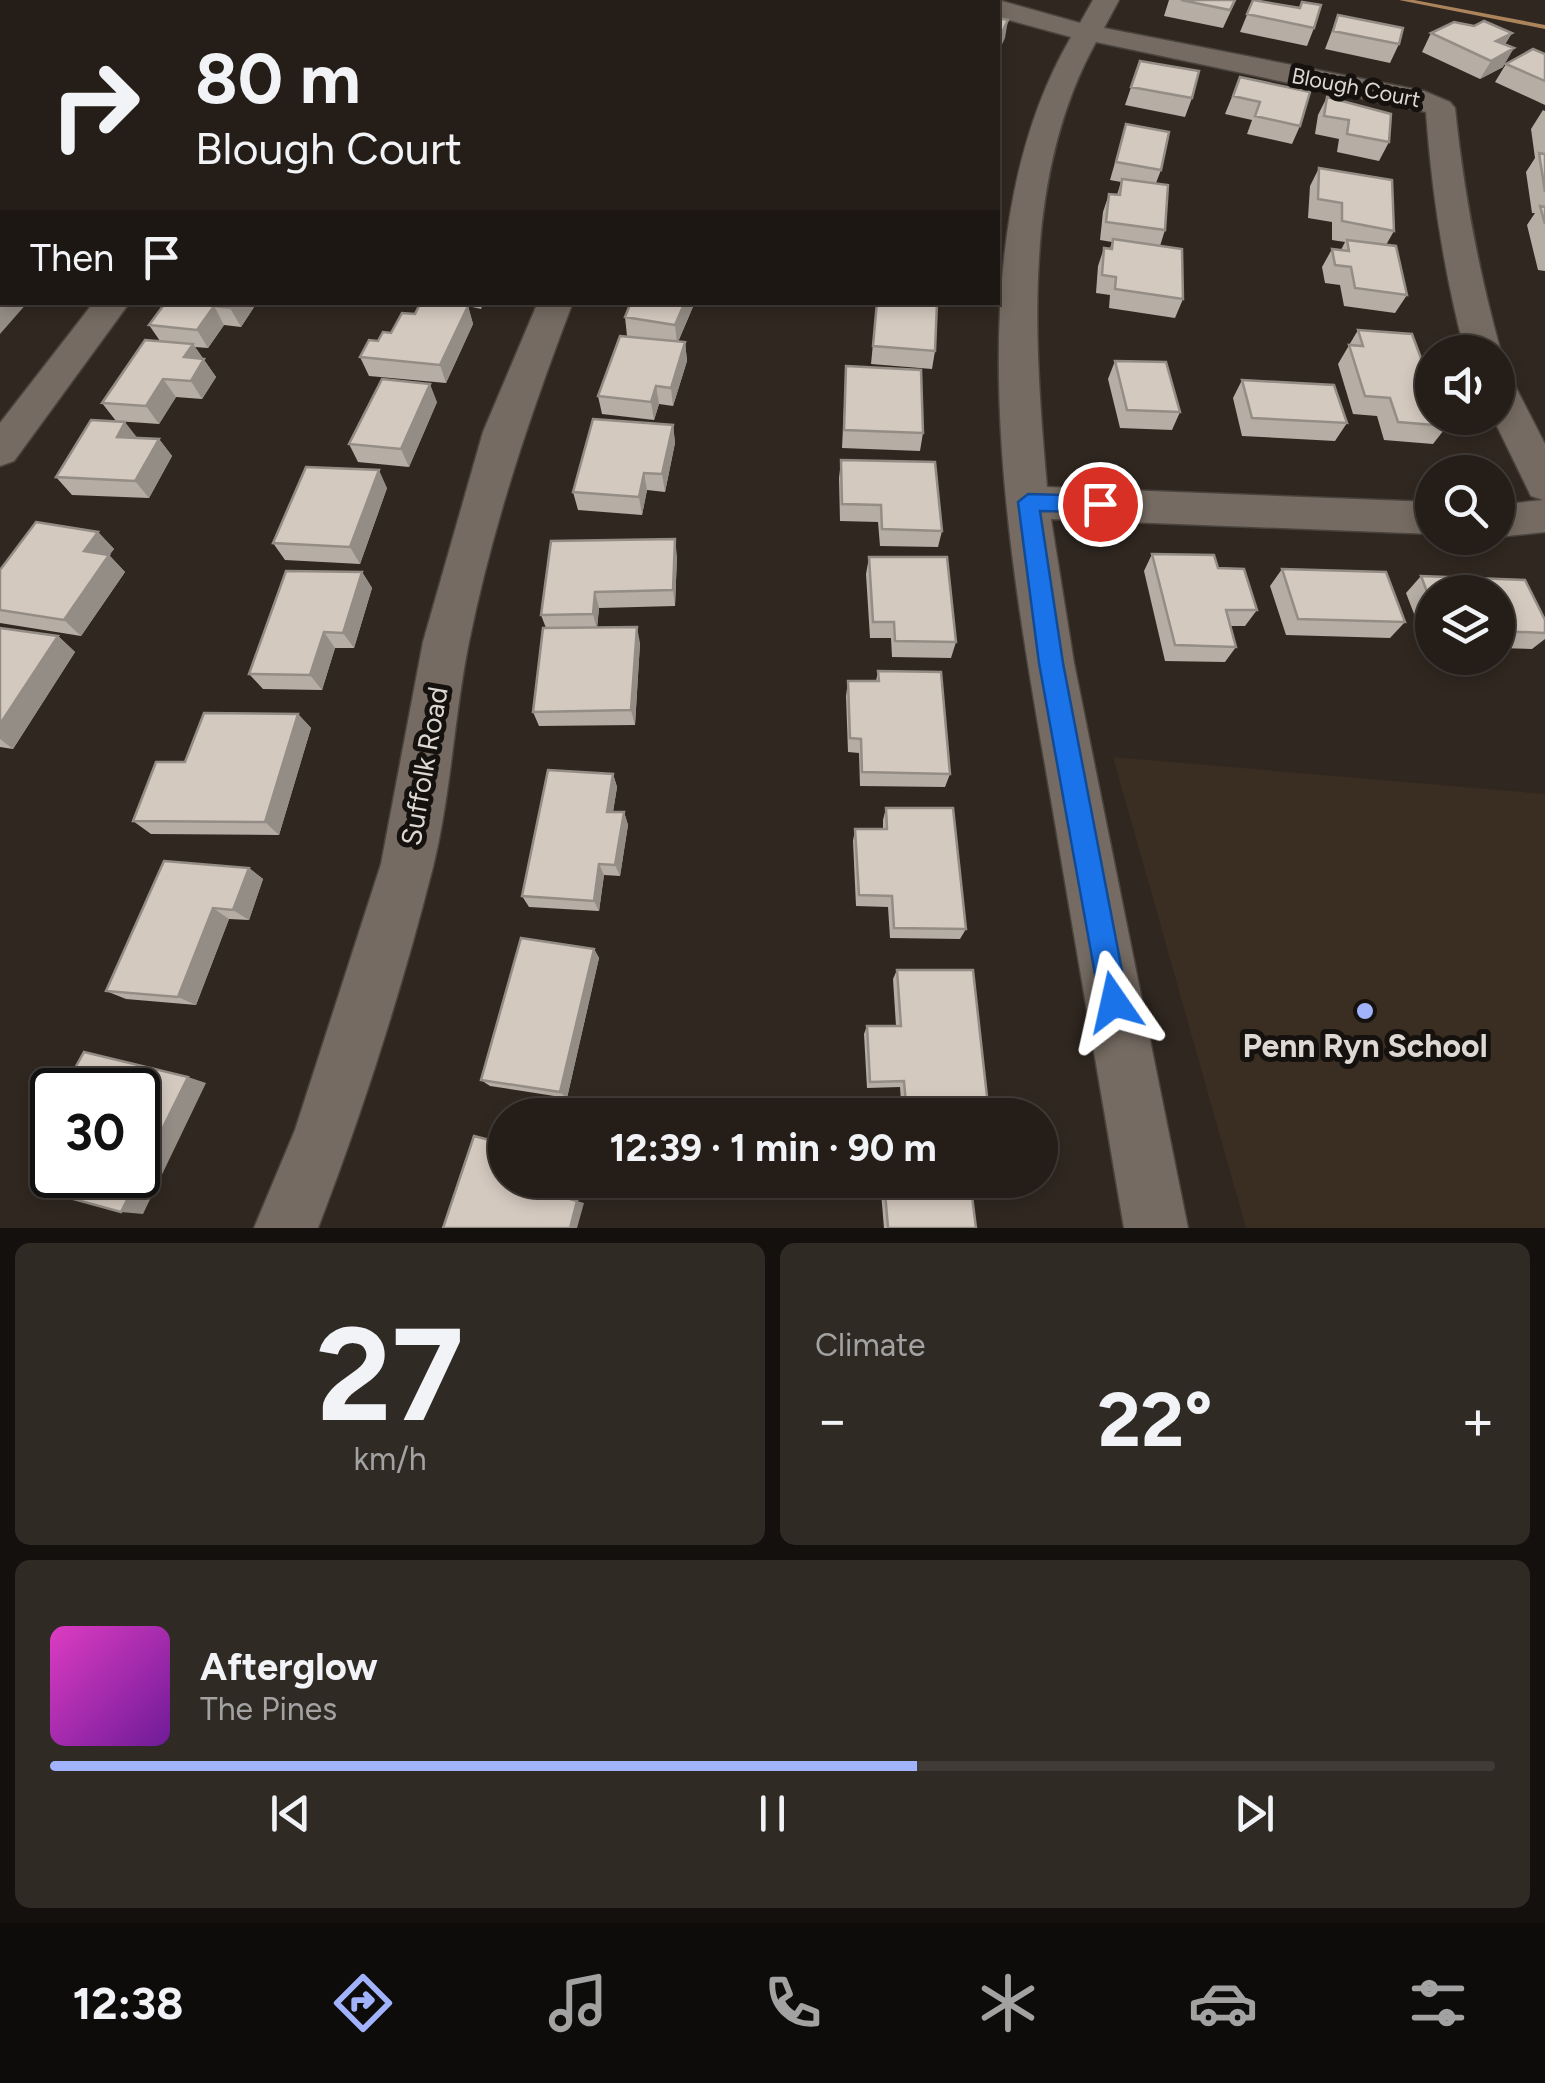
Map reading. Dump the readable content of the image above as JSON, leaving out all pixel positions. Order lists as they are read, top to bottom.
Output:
{
  "streets": {
    "street": ["Blough Court", "Suffolk Road"]
  },
  "places": ["Penn Ryn School"],
  "page": {
    "turn": ["80 m", "Blough Court"],
    "then": "Then",
    "limit": "30",
    "trip": "12:39 · 1 min · 90 m",
    "tile": [
      ["27", "km/h"],
      "Climate"
    ],
    "heat": ["−", "22°", "+"],
    "song": ["Afterglow", "The Pines"],
    "tabs": "12:38"
  }
}
